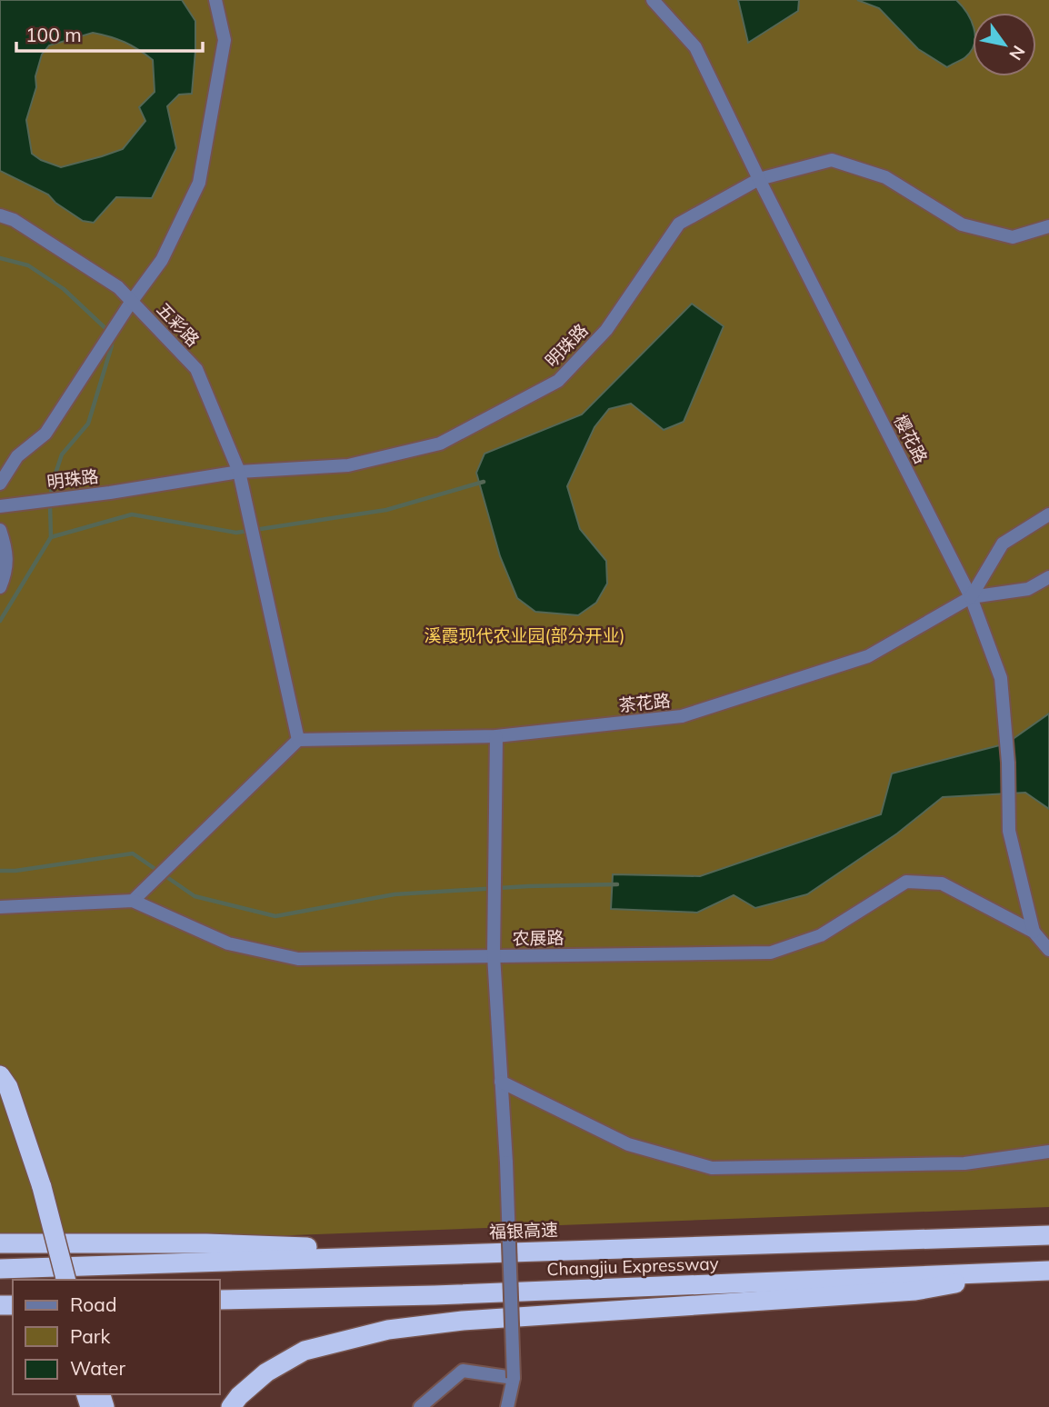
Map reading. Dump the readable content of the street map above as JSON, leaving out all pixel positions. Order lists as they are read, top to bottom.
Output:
{
  "streets": {
    "highway": ["福银高速", "Changjiu Expressway"],
    "street": [
      "五彩路",
      "明珠路",
      "樱花路",
      "茶花路",
      "农展路"
    ]
  },
  "crossings": [
    ["五彩路", "明珠路"],
    ["五彩路", "茶花路"],
    ["明珠路", "樱花路"],
    ["樱花路", "茶花路"],
    ["樱花路", "农展路"]
  ],
  "parks": ["溪霞现代农业园(部分开业)"],
  "legend": ["Road", "Park", "Water"],
  "scale_bar": "100 m",
  "north": "bottom right"
}
